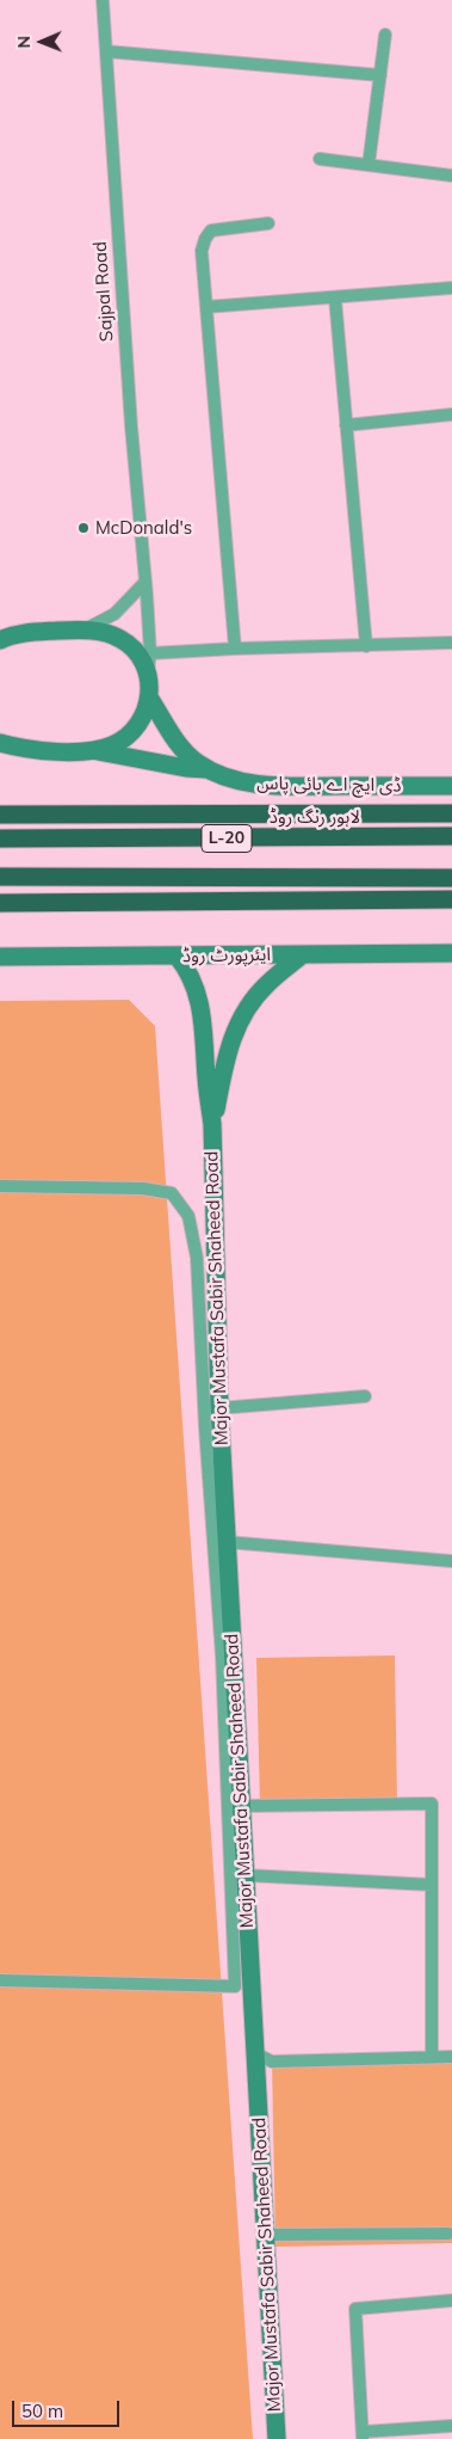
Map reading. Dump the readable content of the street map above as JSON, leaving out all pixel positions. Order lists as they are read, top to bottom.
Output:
{
  "streets": {
    "highway": ["لاہور رنگ روڈ", "L-20"],
    "street": [
      "Sajpal Road",
      "ڈی ایچ اے بائی پاس",
      "ایئرپورٹ روڈ",
      "Major Mustafa Sabir Shaheed Road"
    ]
  },
  "places": ["McDonald's"],
  "scale_bar": "50 m",
  "north": "left"
}
